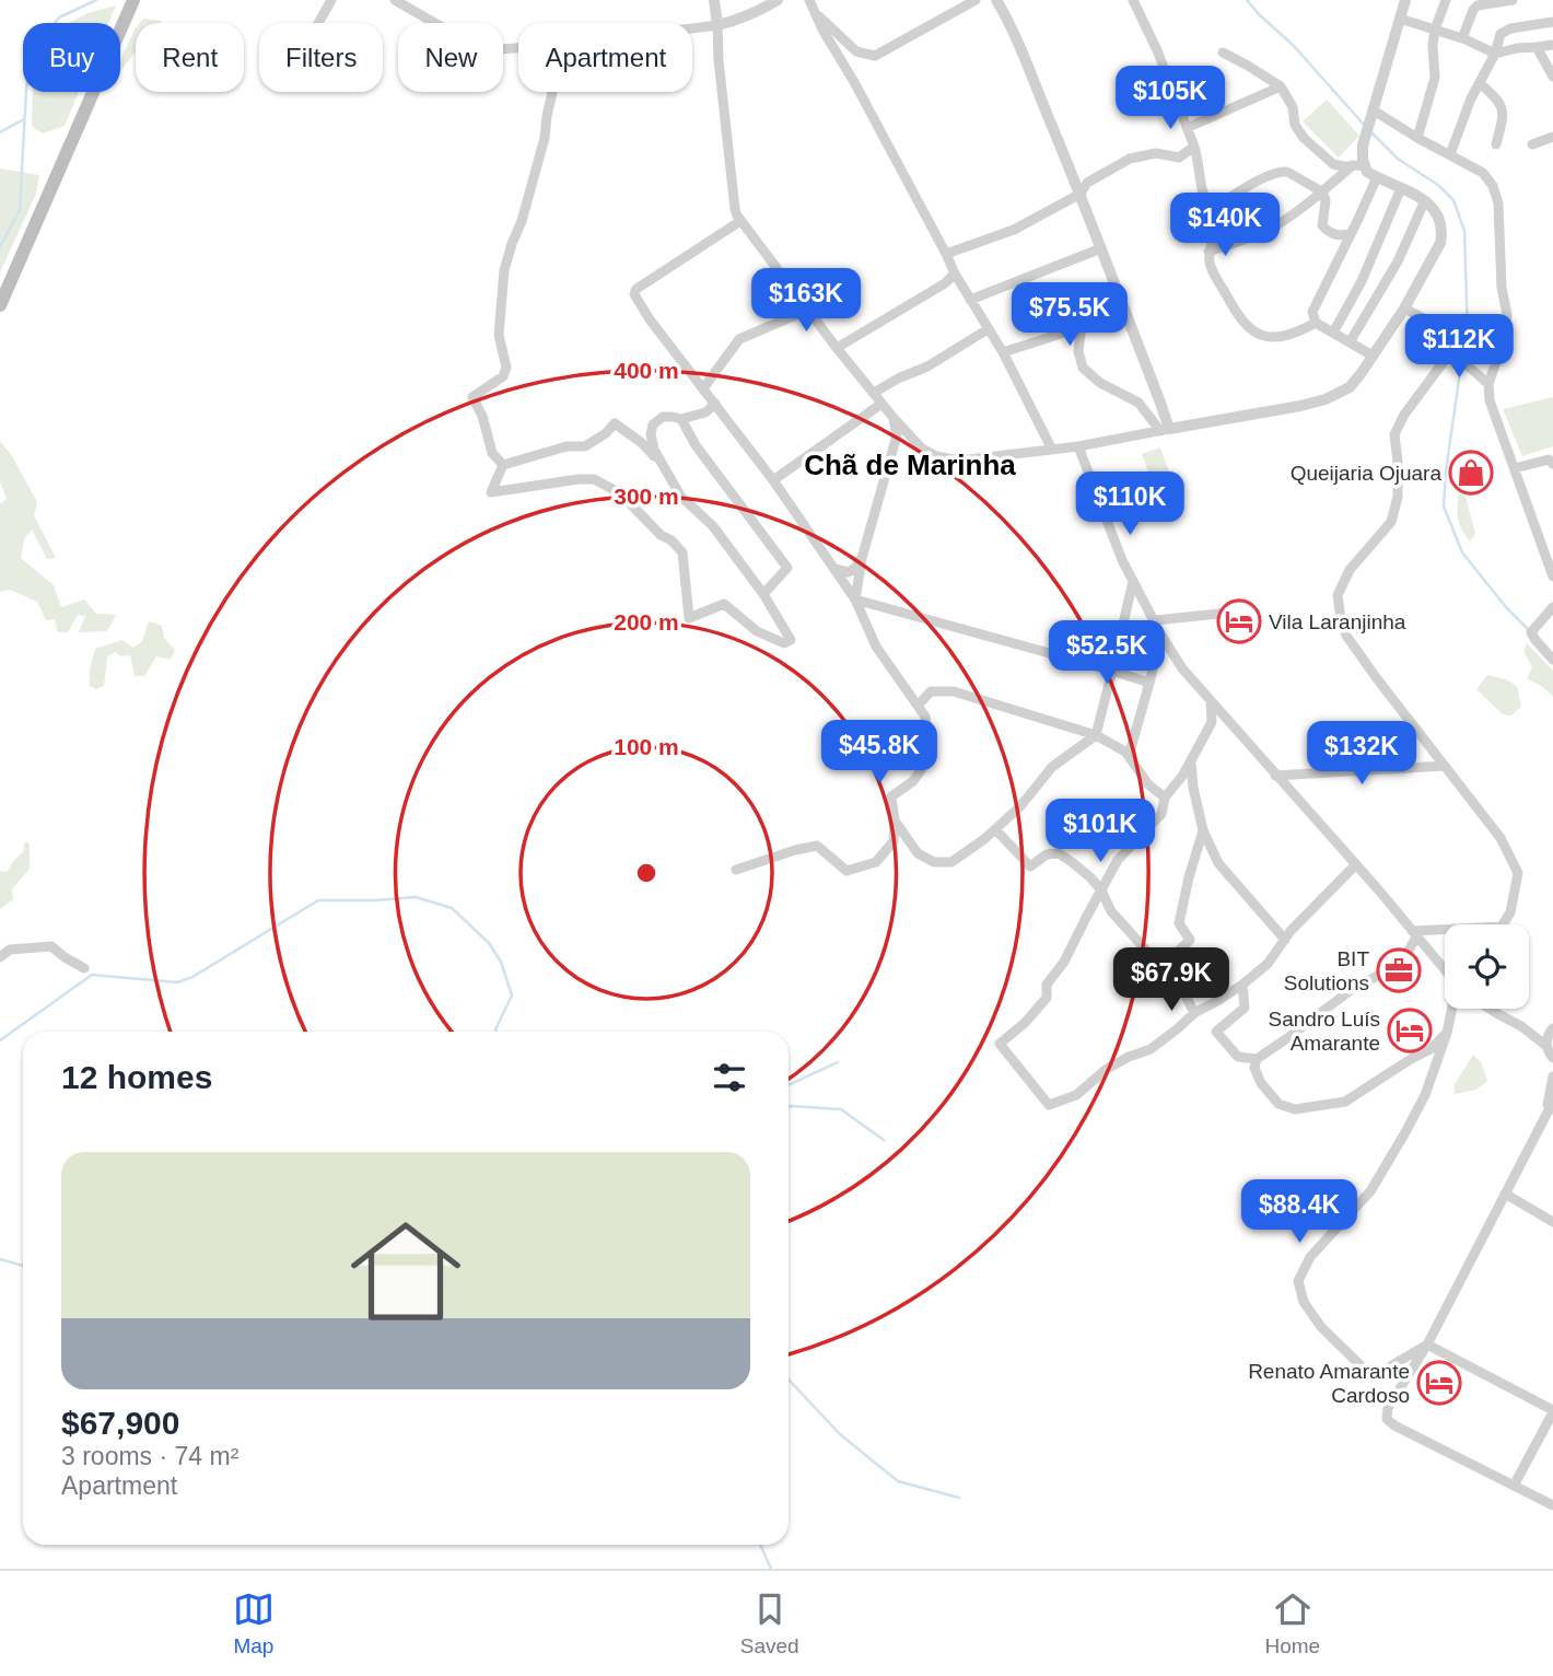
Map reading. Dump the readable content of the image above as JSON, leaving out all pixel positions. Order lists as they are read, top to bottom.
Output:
{
  "districts": ["Chã de Marinha"],
  "places": {
    "shop": ["Queijaria Ojuara"],
    "hotel": ["Vila Laranjinha", "Sandro Luís Amarante", "Renato Amarante Cardoso"],
    "office": ["BIT Solutions"]
  },
  "page": {
    "chip": [
      "Buy",
      "Rent",
      "Filters",
      "New",
      "Apartment"
    ],
    "price": [
      "$105K",
      "$140K",
      "$163K",
      "$75.5K",
      "$112K",
      "$110K",
      "$52.5K",
      "$45.8K",
      "$132K",
      "$101K",
      "$67.9K",
      "$88.4K"
    ],
    "heading": "12 homes",
    "list": [
      {
        "name": "$67,900",
        "note": "3 rooms · 74 m² · Apartment"
      }
    ],
    "tabs": ["Map", "Saved", "Home"]
  },
  "rings": [
    "400 m",
    "300 m",
    "200 m",
    "100 m"
  ]
}
